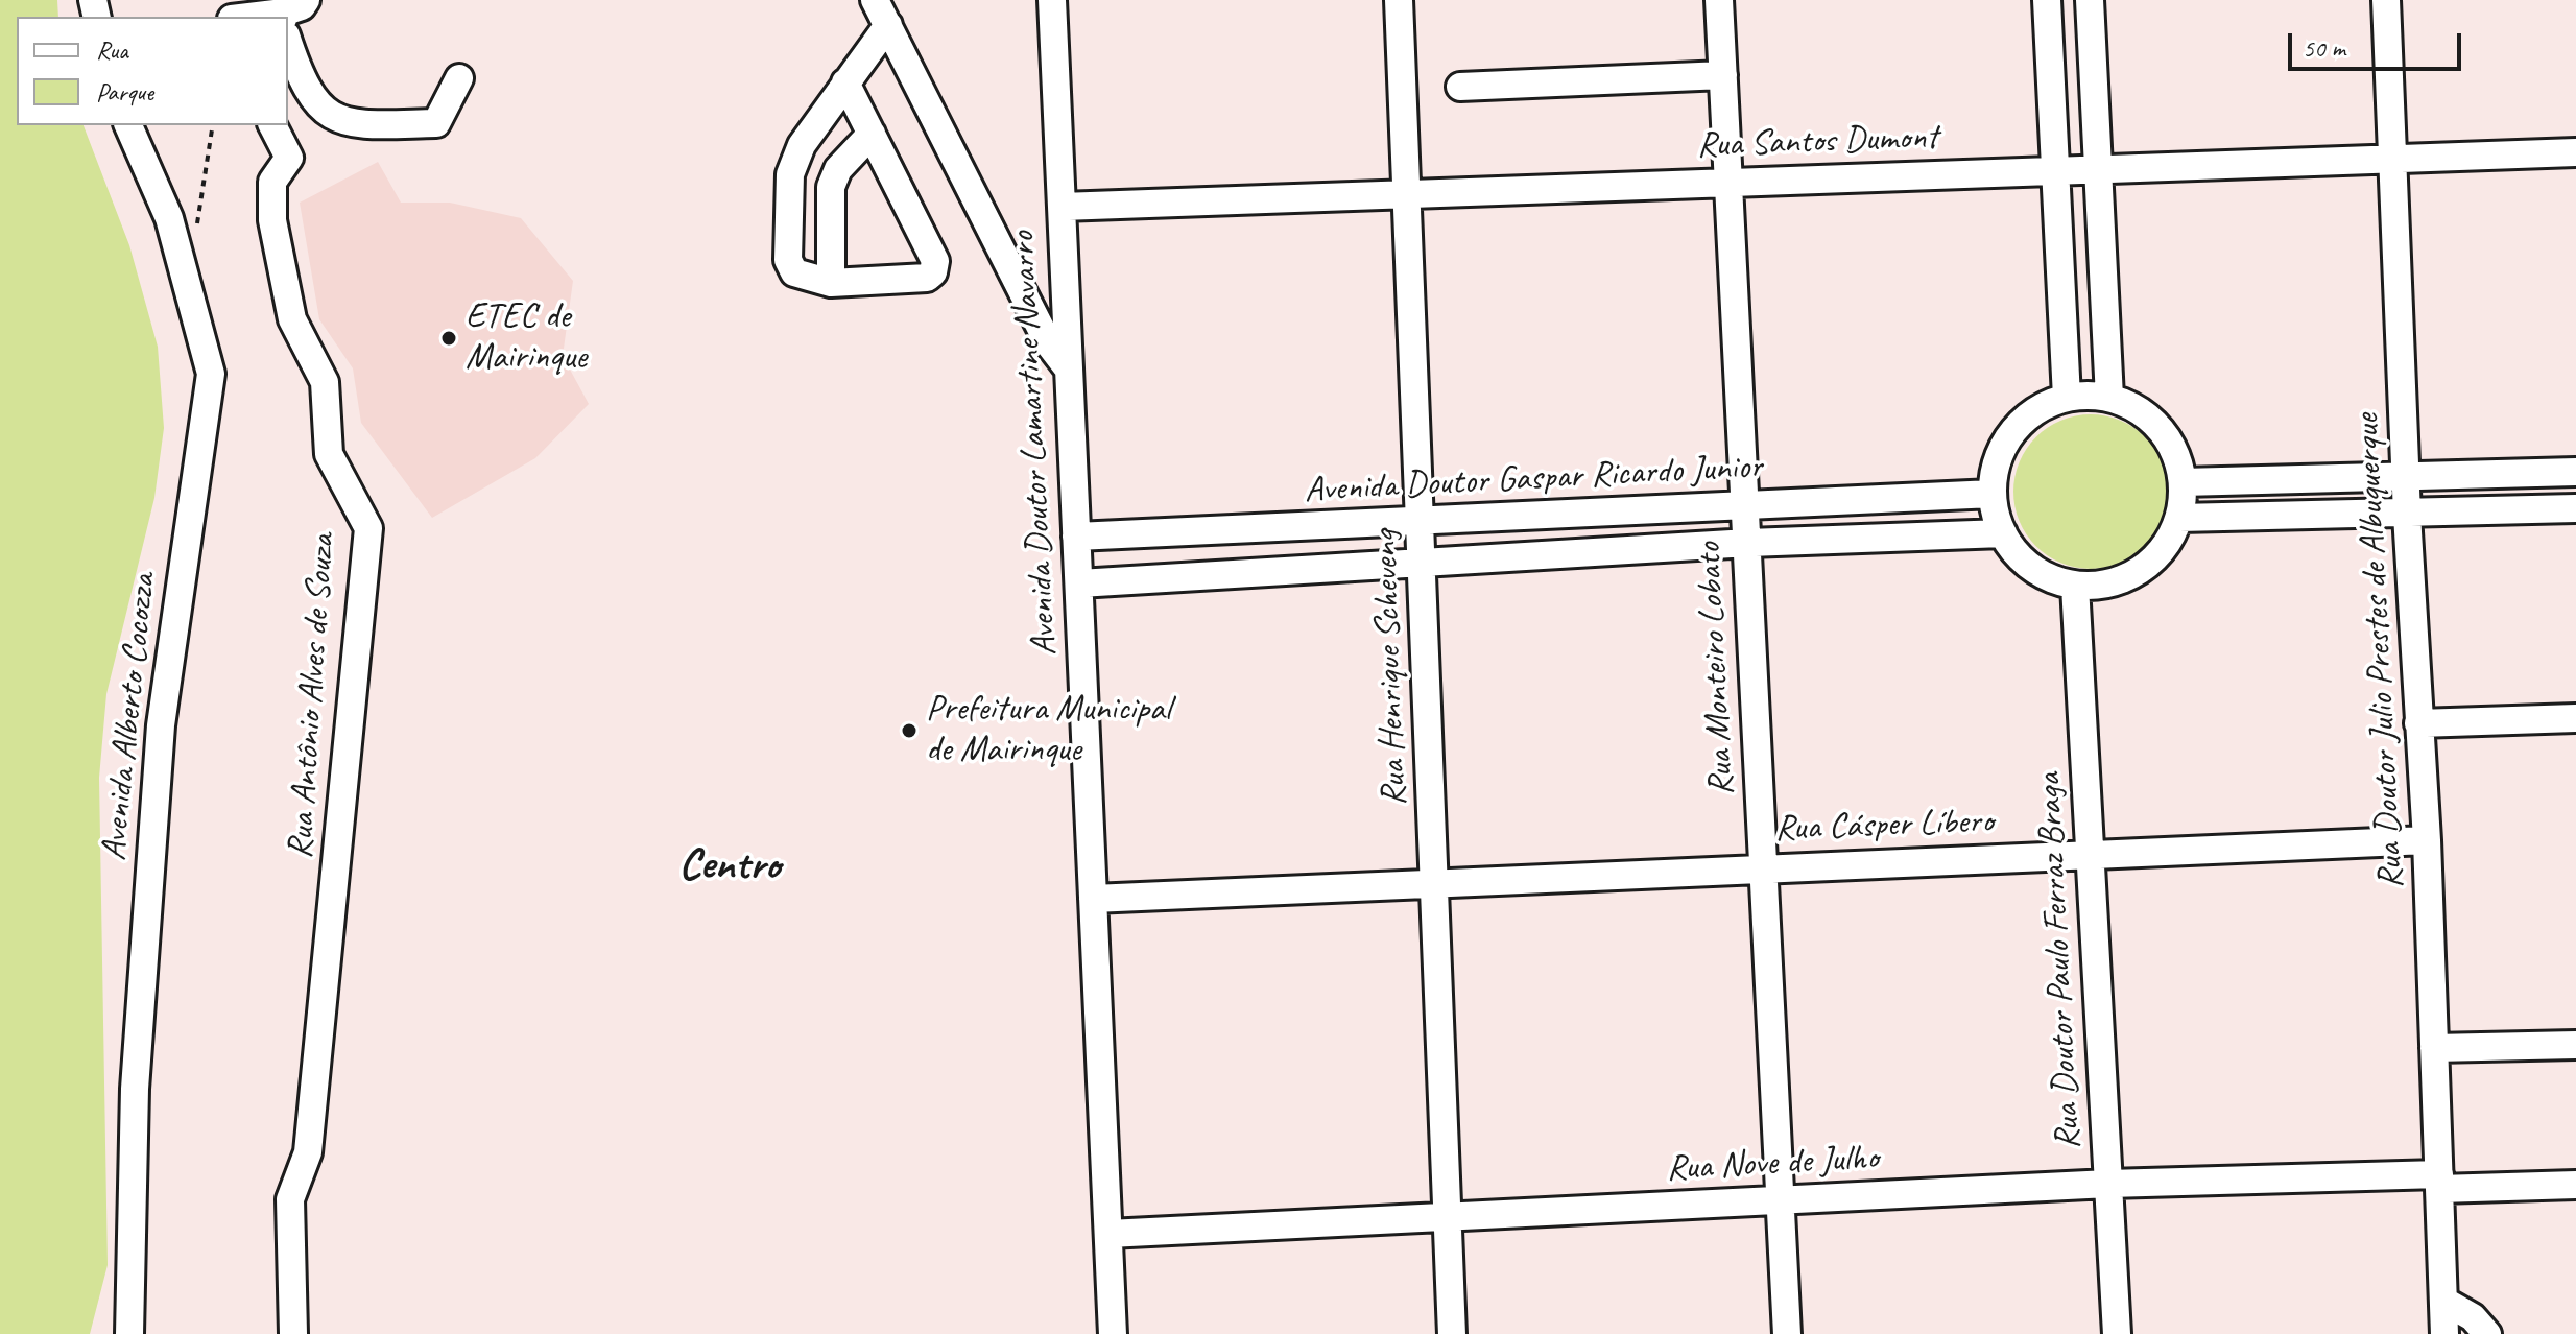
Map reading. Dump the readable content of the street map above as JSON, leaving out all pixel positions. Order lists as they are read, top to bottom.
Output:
{
  "streets": {
    "street": [
      "Rua Santos Dumont",
      "Avenida Doutor Lamartine Navarro",
      "Avenida Doutor Gaspar Ricardo Junior",
      "Rua Doutor Julio Prestes de Albuquerque",
      "Rua Henrique Scheveng",
      "Rua Monteiro Lobato",
      "Rua Antônio Alves de Souza",
      "Avenida Alberto Cocozza",
      "Rua Cásper Líbero",
      "Rua Doutor Paulo Ferraz Braga",
      "Rua Nove de Julho"
    ]
  },
  "crossings": [
    ["Rua Santos Dumont", "Avenida Doutor Lamartine Navarro"],
    ["Rua Santos Dumont", "Rua Doutor Julio Prestes de Albuquerque"],
    ["Rua Santos Dumont", "Rua Henrique Scheveng"],
    ["Rua Santos Dumont", "Rua Monteiro Lobato"],
    ["Avenida Doutor Lamartine Navarro", "Avenida Doutor Gaspar Ricardo Junior"],
    ["Avenida Doutor Lamartine Navarro", "Rua Cásper Líbero"],
    ["Avenida Doutor Lamartine Navarro", "Rua Nove de Julho"],
    ["Avenida Doutor Gaspar Ricardo Junior", "Rua Henrique Scheveng"],
    ["Avenida Doutor Gaspar Ricardo Junior", "Rua Monteiro Lobato"],
    ["Avenida Doutor Gaspar Ricardo Junior", "Rua Doutor Paulo Ferraz Braga"],
    ["Rua Doutor Julio Prestes de Albuquerque", "Rua Cásper Líbero"],
    ["Rua Doutor Julio Prestes de Albuquerque", "Rua Nove de Julho"],
    ["Rua Henrique Scheveng", "Rua Cásper Líbero"],
    ["Rua Henrique Scheveng", "Rua Nove de Julho"],
    ["Rua Monteiro Lobato", "Rua Cásper Líbero"],
    ["Rua Monteiro Lobato", "Rua Nove de Julho"],
    ["Rua Cásper Líbero", "Rua Doutor Paulo Ferraz Braga"],
    ["Rua Doutor Paulo Ferraz Braga", "Rua Nove de Julho"]
  ],
  "districts": ["Centro"],
  "places": ["ETEC de Mairinque", "Prefeitura Municipal de Mairinque"],
  "legend": ["Rua", "Parque"],
  "scale_bar": "50 m"
}
